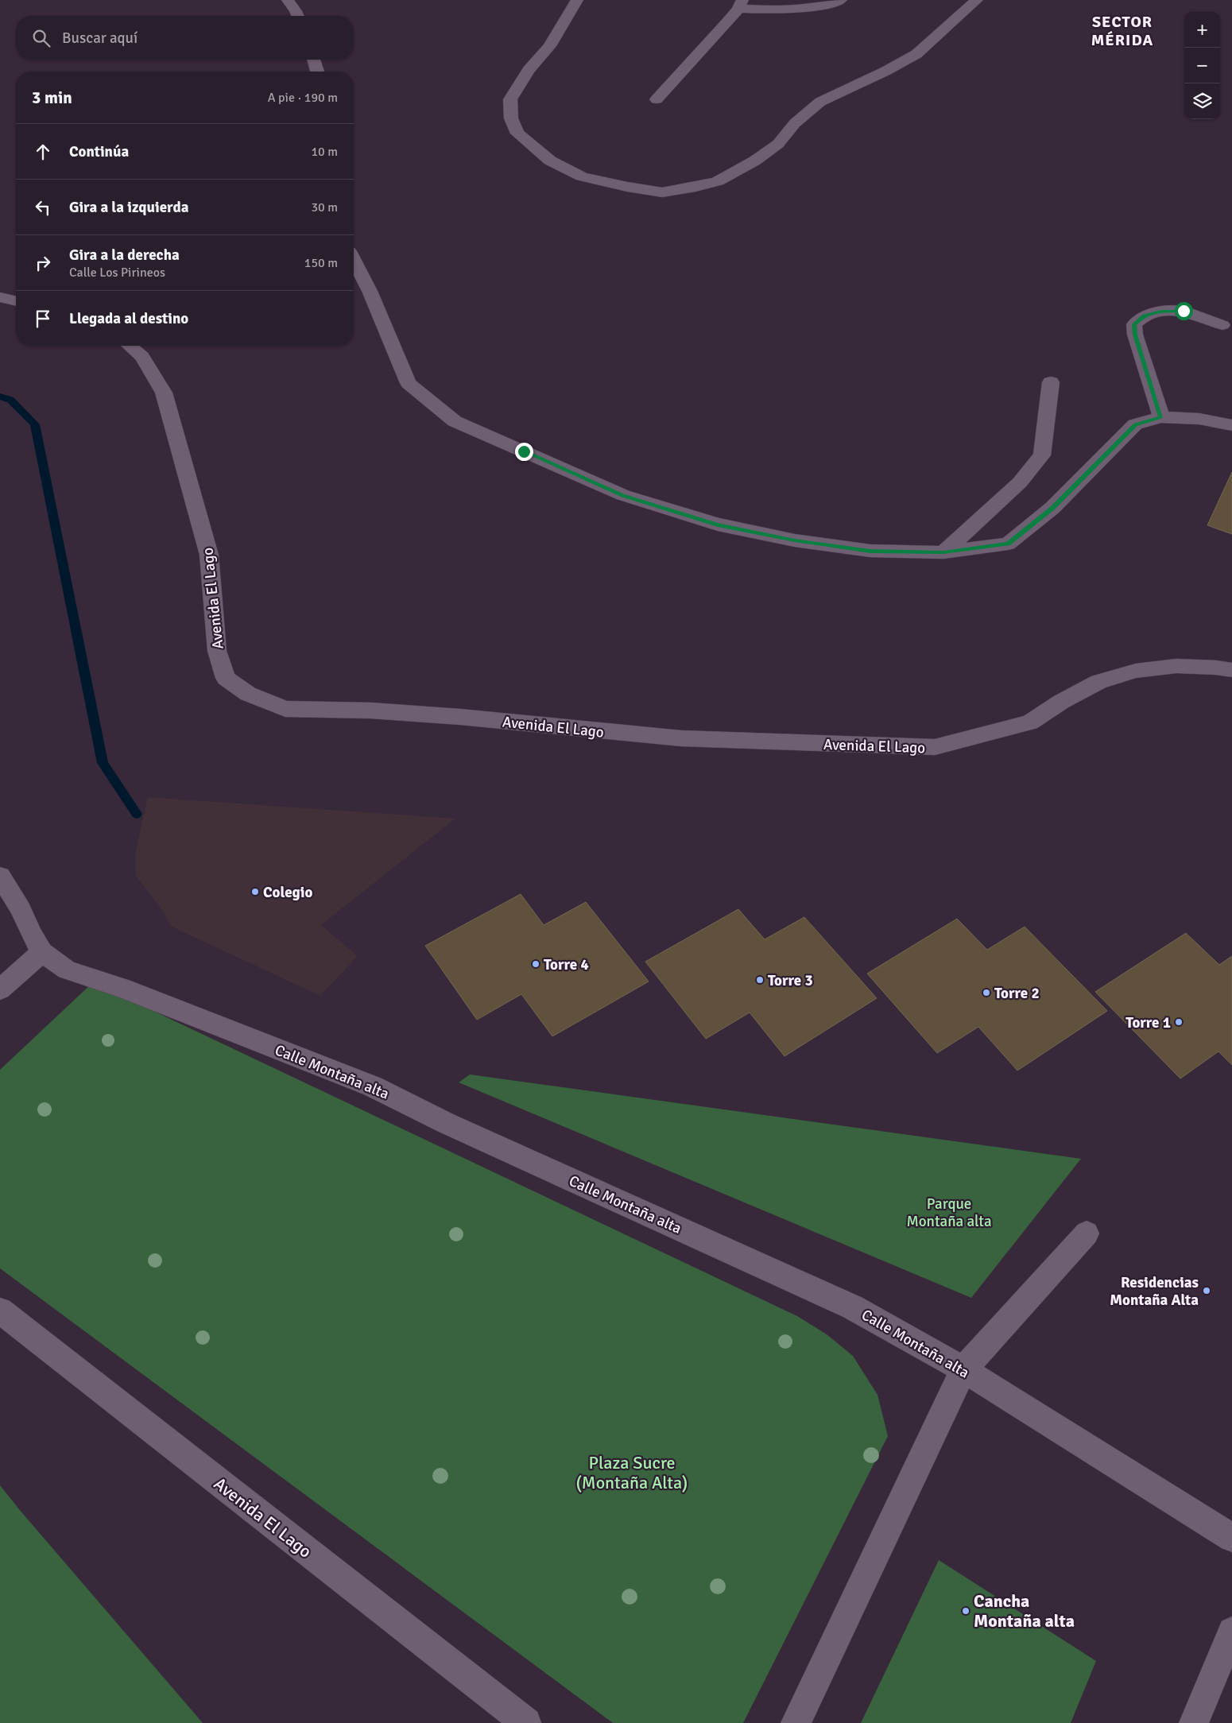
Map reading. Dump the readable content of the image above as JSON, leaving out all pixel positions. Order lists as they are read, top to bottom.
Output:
{
  "streets": {
    "street": ["Avenida El Lago", "Calle Montaña alta"]
  },
  "districts": ["SECTOR MÉRIDA"],
  "parks": ["Parque Montaña alta", "Plaza Sucre (Montaña Alta)"],
  "places": [
    "Colegio",
    "Torre 4",
    "Torre 3",
    "Torre 2",
    "Torre 1",
    "Residencias Montaña Alta",
    "Cancha Montaña alta"
  ],
  "page": {
    "map_buttons": ["+", "−"],
    "search": "Buscar aquí",
    "heading": ["3 min", "A pie · 190 m"],
    "list": [
      ["Continúa", "10 m"],
      ["Gira a la izquierda", "30 m"],
      ["Gira a la derecha", "Calle Los Pirineos", "150 m"],
      "Llegada al destino"
    ]
  }
}
